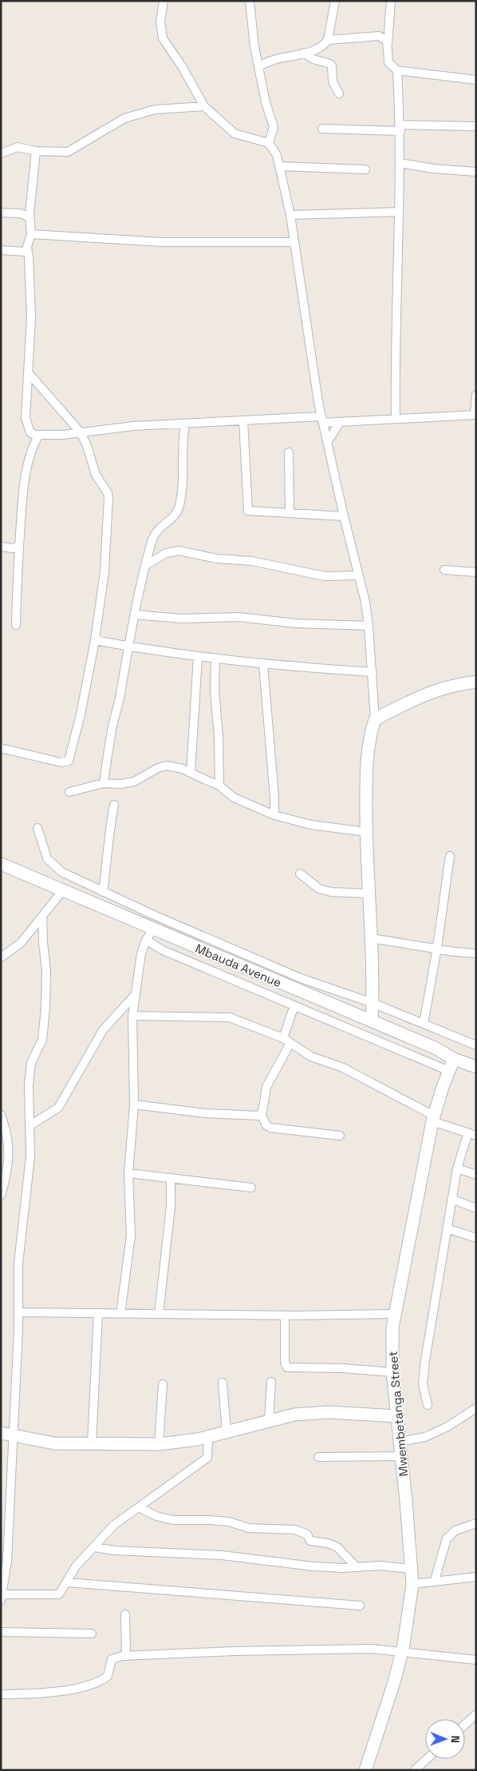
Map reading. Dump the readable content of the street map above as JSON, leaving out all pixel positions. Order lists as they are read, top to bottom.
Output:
{
  "streets": {
    "street": ["Mbauda Avenue", "Mwembetanga Street"]
  },
  "crossings": [
    ["Mbauda Avenue", "Mwembetanga Street"]
  ],
  "north": "right"
}
